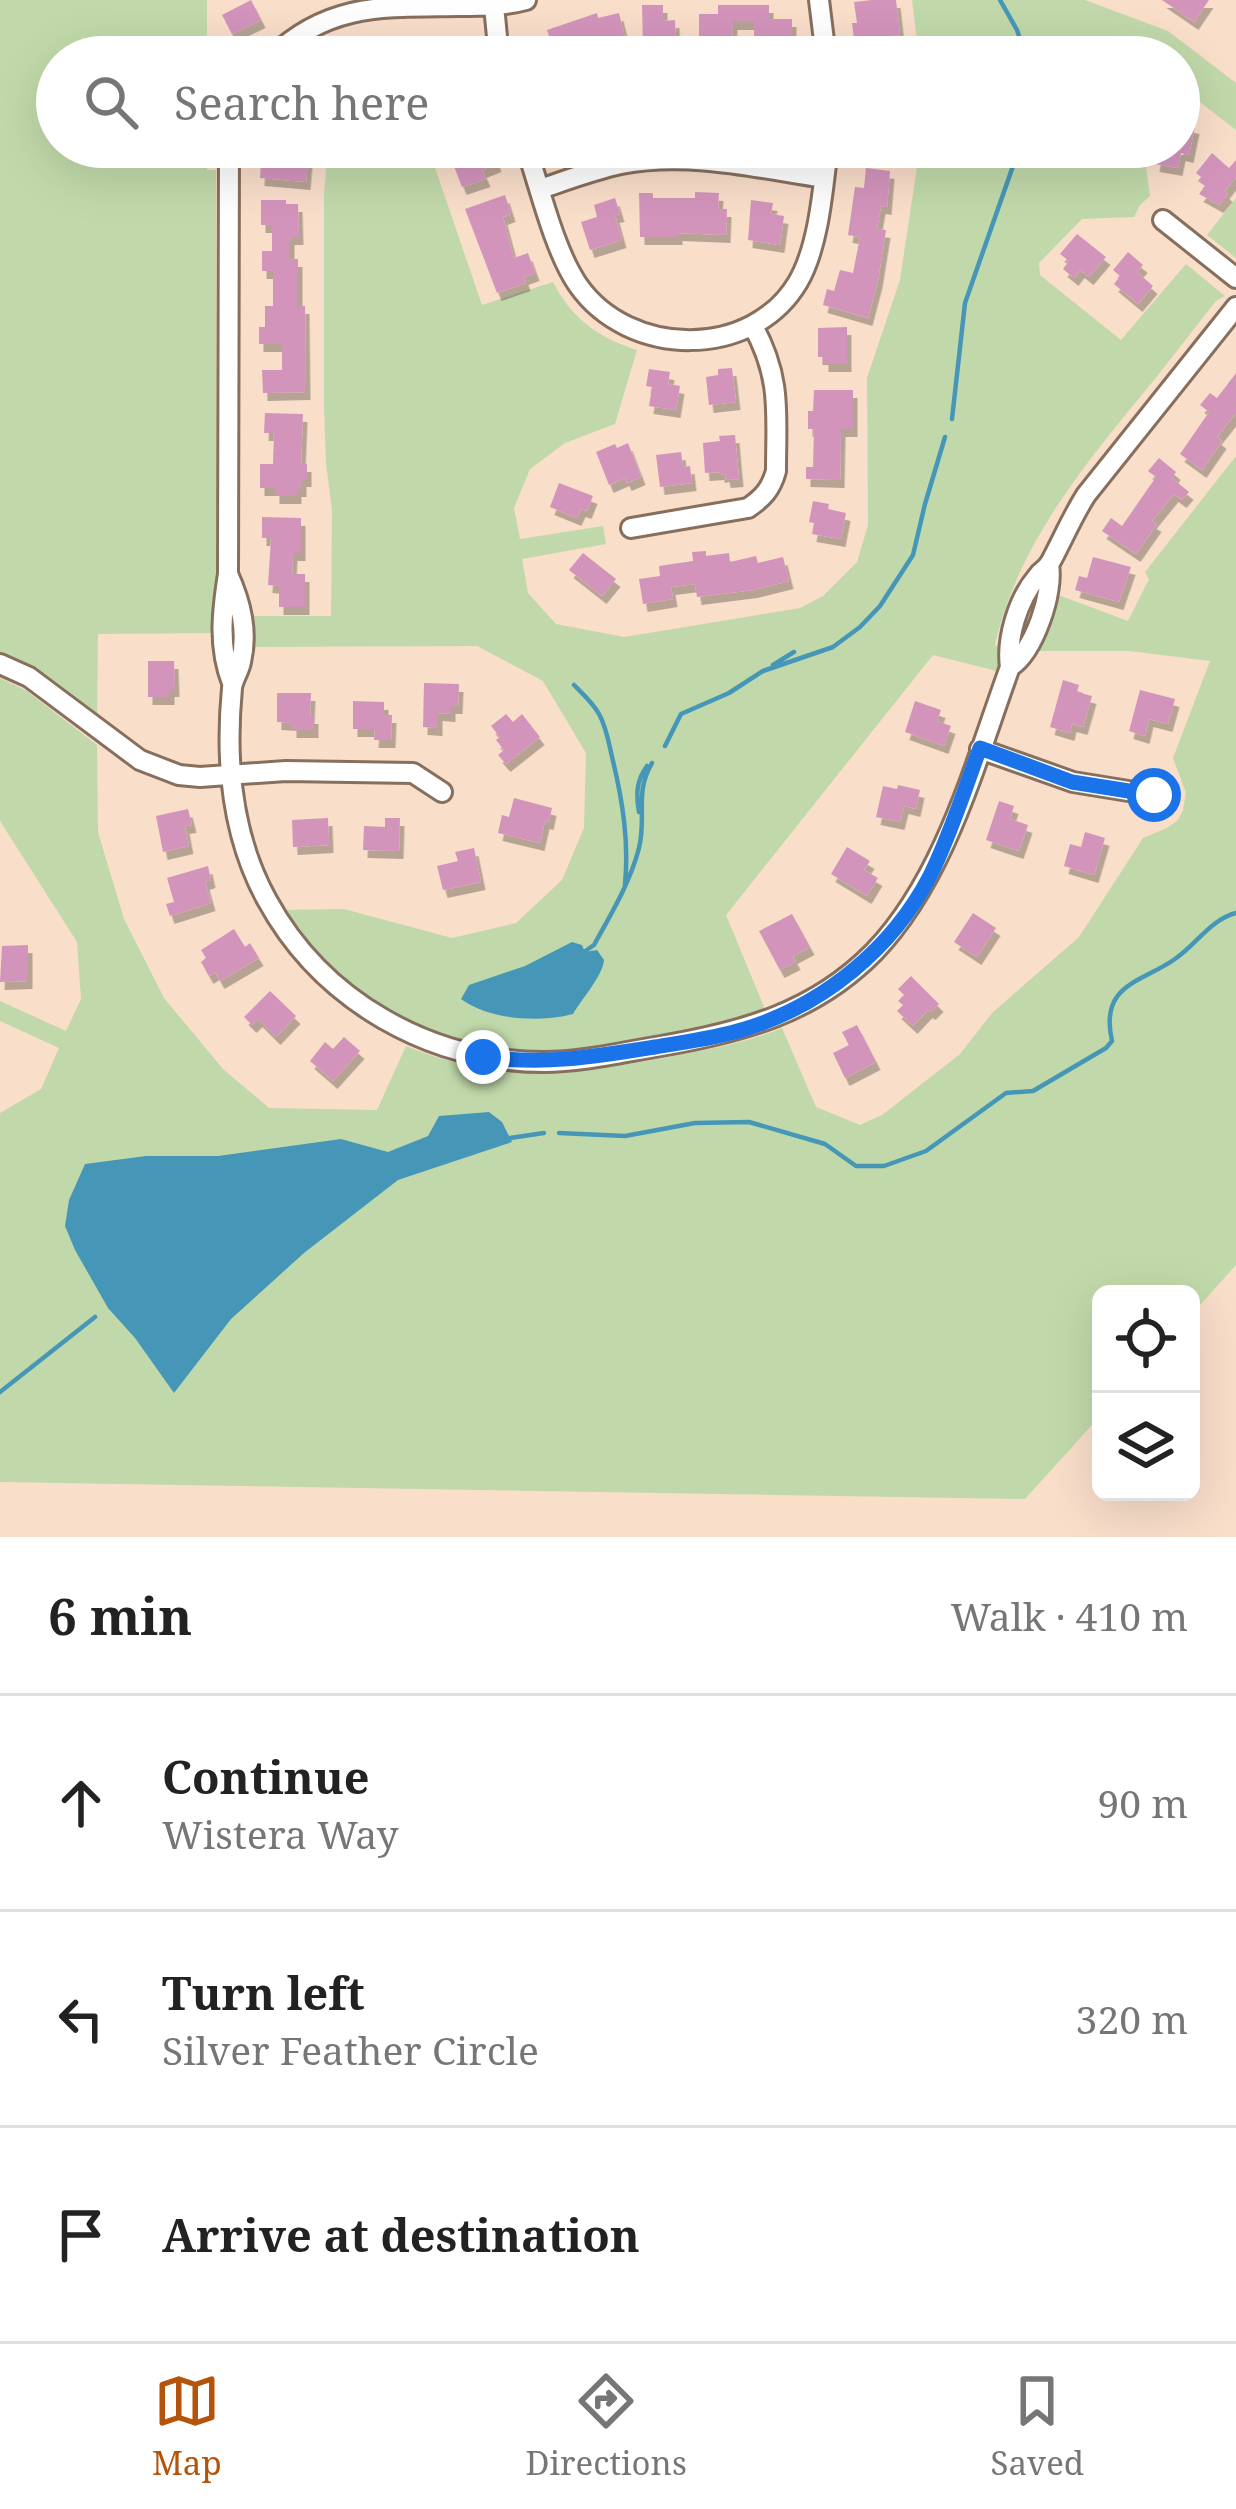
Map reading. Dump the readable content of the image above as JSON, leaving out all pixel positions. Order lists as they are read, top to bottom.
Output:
{
  "page": {
    "search": "Search here",
    "heading": ["6 min", "Walk · 410 m"],
    "list": [
      ["Continue", "Wistera Way", "90 m"],
      ["Turn left", "Silver Feather Circle", "320 m"],
      "Arrive at destination"
    ],
    "nav": ["Map", "Directions", "Saved"]
  }
}
